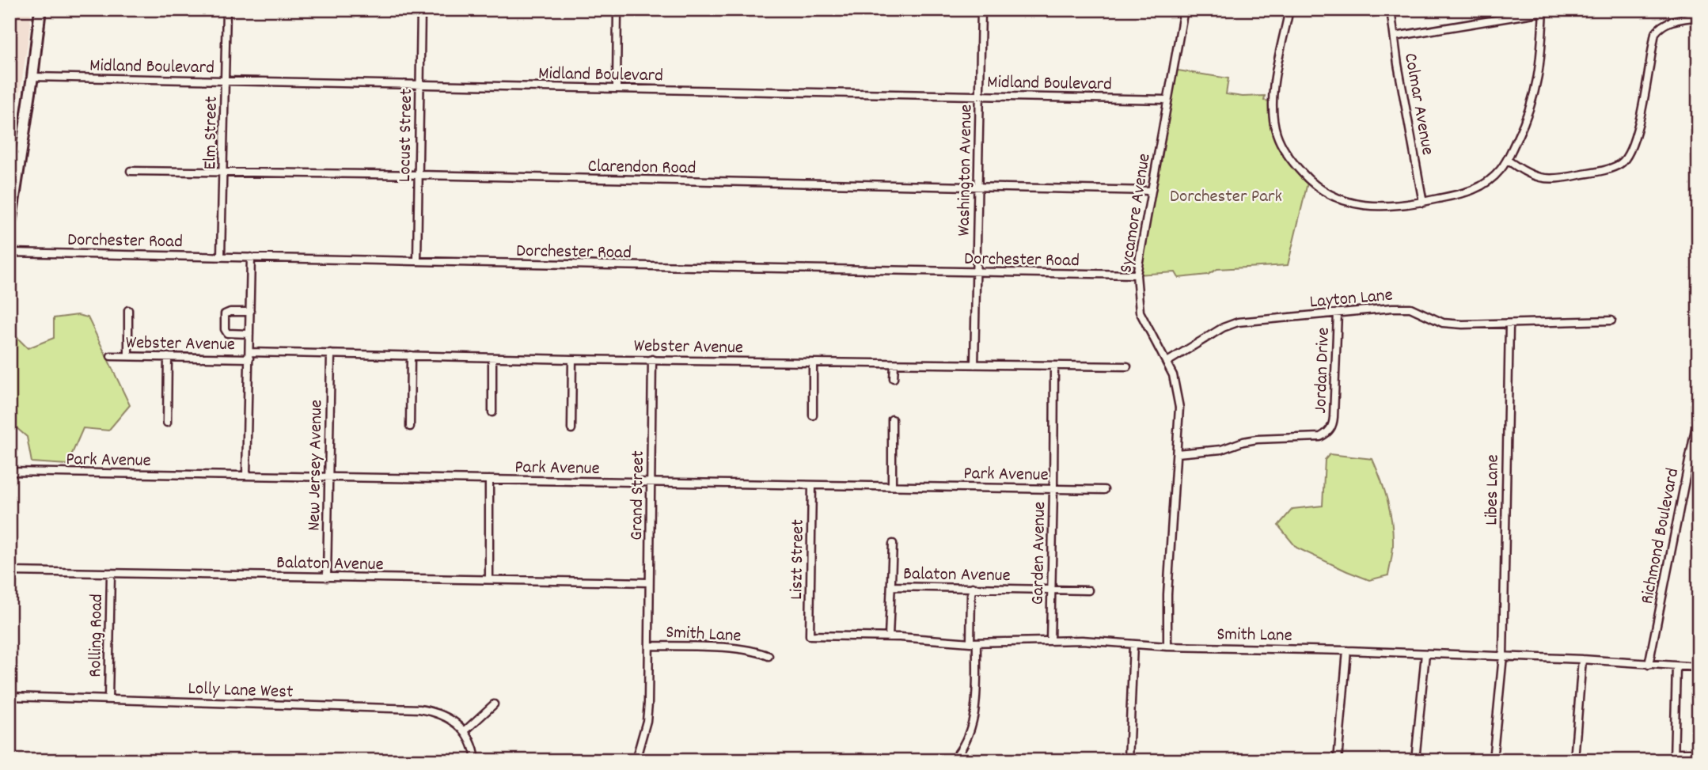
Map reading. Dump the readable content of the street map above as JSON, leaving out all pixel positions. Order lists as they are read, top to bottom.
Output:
{
  "streets": {
    "street": [
      "Midland Boulevard",
      "Colmar Avenue",
      "Elm Street",
      "Locust Street",
      "Clarendon Road",
      "Washington Avenue",
      "Sycamore Avenue",
      "Dorchester Road",
      "Layton Lane",
      "Webster Avenue",
      "Jordan Drive",
      "Park Avenue",
      "New Jersey Avenue",
      "Libes Lane",
      "Grand Street",
      "Richmond Boulevard",
      "Garden Avenue",
      "Liszt Street",
      "Balaton Avenue",
      "Smith Lane",
      "Rolling Road",
      "Lolly Lane West"
    ]
  },
  "crossings": [
    ["Midland Boulevard", "Elm Street"],
    ["Midland Boulevard", "Locust Street"],
    ["Midland Boulevard", "Washington Avenue"],
    ["Midland Boulevard", "Sycamore Avenue"],
    ["Elm Street", "Clarendon Road"],
    ["Elm Street", "Dorchester Road"],
    ["Locust Street", "Clarendon Road"],
    ["Locust Street", "Dorchester Road"],
    ["Clarendon Road", "Washington Avenue"],
    ["Clarendon Road", "Sycamore Avenue"],
    ["Washington Avenue", "Dorchester Road"],
    ["Washington Avenue", "Webster Avenue"],
    ["Sycamore Avenue", "Dorchester Road"],
    ["Sycamore Avenue", "Layton Lane"],
    ["Sycamore Avenue", "Jordan Drive"],
    ["Sycamore Avenue", "Smith Lane"],
    ["Layton Lane", "Jordan Drive"],
    ["Layton Lane", "Libes Lane"],
    ["Webster Avenue", "New Jersey Avenue"],
    ["Webster Avenue", "Grand Street"],
    ["Webster Avenue", "Garden Avenue"],
    ["Park Avenue", "New Jersey Avenue"],
    ["Park Avenue", "Grand Street"],
    ["Park Avenue", "Garden Avenue"],
    ["Park Avenue", "Liszt Street"],
    ["New Jersey Avenue", "Balaton Avenue"],
    ["Libes Lane", "Smith Lane"],
    ["Grand Street", "Balaton Avenue"],
    ["Grand Street", "Smith Lane"],
    ["Richmond Boulevard", "Smith Lane"],
    ["Garden Avenue", "Balaton Avenue"],
    ["Garden Avenue", "Smith Lane"],
    ["Liszt Street", "Smith Lane"],
    ["Balaton Avenue", "Rolling Road"],
    ["Rolling Road", "Lolly Lane West"]
  ],
  "parks": ["Dorchester Park"]
}
